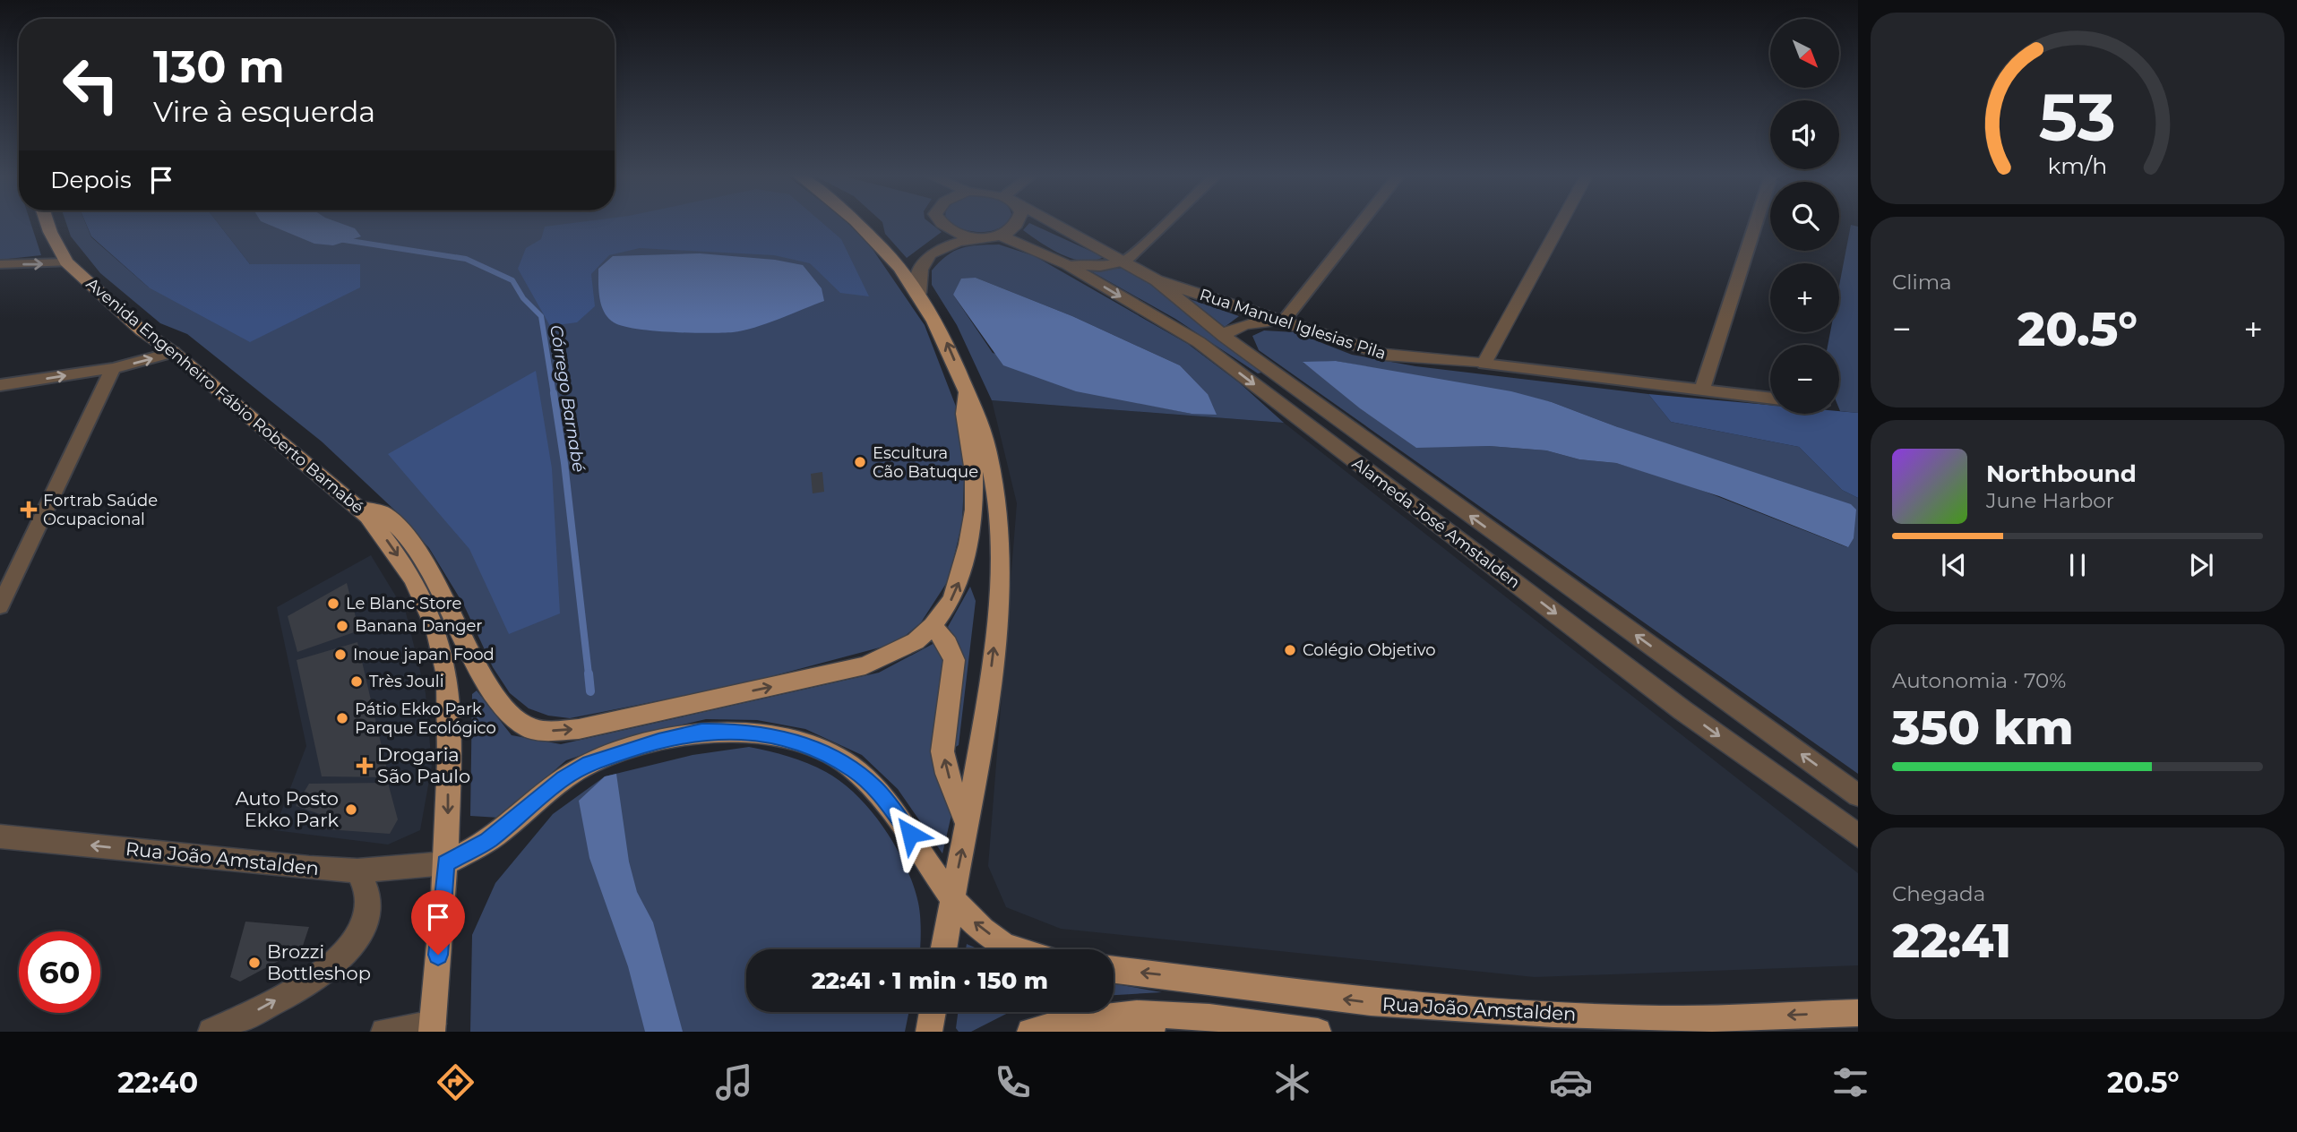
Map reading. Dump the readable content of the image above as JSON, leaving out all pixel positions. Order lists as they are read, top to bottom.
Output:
{
  "streets": {
    "main road": ["Avenida Engenheiro Fábio Roberto Barnabé", "Rua João Amstalden"],
    "street": ["Rua Manuel Iglesias Pila", "Alameda José Amstalden"]
  },
  "crossings": [
    ["Rua Manuel Iglesias Pila", "Alameda José Amstalden"],
    ["Avenida Engenheiro Fábio Roberto Barnabé", "Rua João Amstalden"]
  ],
  "one_way": ["Avenida Engenheiro Fábio Roberto Barnabé", "Rua João Amstalden"],
  "water": ["Córrego Barnabé"],
  "places": {
    "other": [
      "Escultura Cão Batuque",
      "Le Blanc Store",
      "Banana Danger",
      "Colégio Objetivo",
      "Inoue japan Food",
      "Très Jouli",
      "Pátio Ekko Park Parque Ecológico",
      "Auto Posto Ekko Park",
      "Brozzi Bottleshop"
    ],
    "health": ["Fortrab Saúde Ocupacional", "Drogaria São Paulo"]
  },
  "north": "bottom right",
  "page": {
    "map_buttons": ["+", "−"],
    "turn": ["130 m", "Vire à esquerda"],
    "then": "Depois",
    "tile": [
      "Clima",
      ["Autonomia · 70%", "350 km"],
      ["Chegada", "22:41"]
    ],
    "heat": ["−", "20.5°", "+"],
    "song": ["Northbound", "June Harbor"],
    "limit": "60",
    "trip": "22:41 · 1 min · 150 m",
    "tabs": ["22:40", "20.5°"],
    "gauge": ["53", "km/h"]
  }
}
